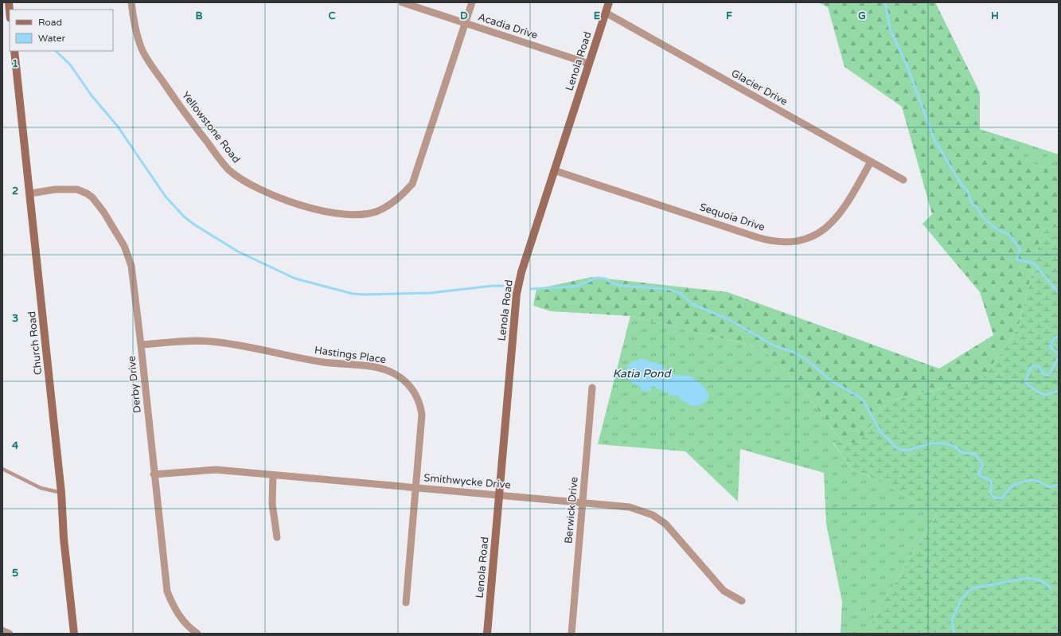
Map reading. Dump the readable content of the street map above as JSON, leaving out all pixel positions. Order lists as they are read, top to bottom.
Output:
{
  "streets": {
    "main road": ["Lenola Road", "Church Road"],
    "street": [
      "Acadia Drive",
      "Glacier Drive",
      "Yellowstone Road",
      "Sequoia Drive",
      "Hastings Place",
      "Derby Drive",
      "Smithwycke Drive",
      "Berwick Drive"
    ]
  },
  "crossings": [
    ["Acadia Drive", "Lenola Road"],
    ["Acadia Drive", "Yellowstone Road"],
    ["Lenola Road", "Glacier Drive"],
    ["Lenola Road", "Sequoia Drive"],
    ["Lenola Road", "Smithwycke Drive"],
    ["Glacier Drive", "Sequoia Drive"],
    ["Church Road", "Derby Drive"],
    ["Hastings Place", "Derby Drive"],
    ["Hastings Place", "Smithwycke Drive"],
    ["Derby Drive", "Smithwycke Drive"],
    ["Smithwycke Drive", "Berwick Drive"]
  ],
  "water": ["Katia Pond"],
  "legend": ["Road", "Water"],
  "grid": {
    "columns": [
      "B",
      "C",
      "D",
      "E",
      "F",
      "G",
      "H"
    ],
    "rows": [
      "1",
      "2",
      "3",
      "4",
      "5"
    ]
  }
}
